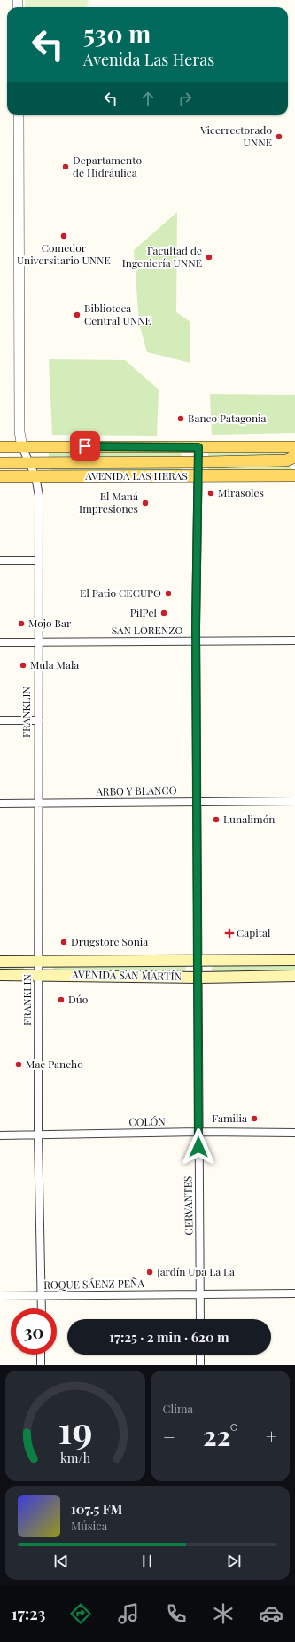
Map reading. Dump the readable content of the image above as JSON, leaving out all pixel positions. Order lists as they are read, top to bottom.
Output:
{
  "streets": {
    "main road": ["AVENIDA LAS HERAS", "AVENIDA SAN MARTÍN"],
    "street": [
      "SAN LORENZO",
      "FRANKLIN",
      "ARBO Y BLANCO",
      "COLÓN",
      "CERVANTES",
      "ROQUE SÁENZ PEÑA"
    ]
  },
  "crossings": [
    ["AVENIDA LAS HERAS", "FRANKLIN"],
    ["AVENIDA LAS HERAS", "CERVANTES"],
    ["SAN LORENZO", "FRANKLIN"],
    ["SAN LORENZO", "CERVANTES"],
    ["FRANKLIN", "ARBO Y BLANCO"],
    ["FRANKLIN", "AVENIDA SAN MARTÍN"],
    ["FRANKLIN", "COLÓN"],
    ["FRANKLIN", "ROQUE SÁENZ PEÑA"],
    ["ARBO Y BLANCO", "CERVANTES"],
    ["AVENIDA SAN MARTÍN", "CERVANTES"],
    ["COLÓN", "CERVANTES"],
    ["CERVANTES", "ROQUE SÁENZ PEÑA"]
  ],
  "places": {
    "other": [
      "Vicerrectorado UNNE",
      "Departamento de Hidráulica",
      "Comedor Universitario UNNE",
      "Facultad de Ingeniería UNNE",
      "Biblioteca Central UNNE",
      "Banco Patagonia",
      "Mirasoles",
      "El Maná Impresiones",
      "El Patio CECUPO",
      "PilPel",
      "Mojo Bar",
      "Mula Mala",
      "Lunalimón",
      "Drugstore Sonia",
      "Dúo",
      "Mac Pancho",
      "Familia",
      "Jardín Upa La La"
    ],
    "health": ["Capital"]
  },
  "page": {
    "turn": ["530 m", "Avenida Las Heras"],
    "limit": "30",
    "trip": "17:25 · 2 min · 620 m",
    "tile": "Clima",
    "heat": ["−", "22°", "+"],
    "song": ["107.5 FM", "Música"],
    "tabs": "17:23",
    "gauge": ["19", "km/h"]
  }
}
